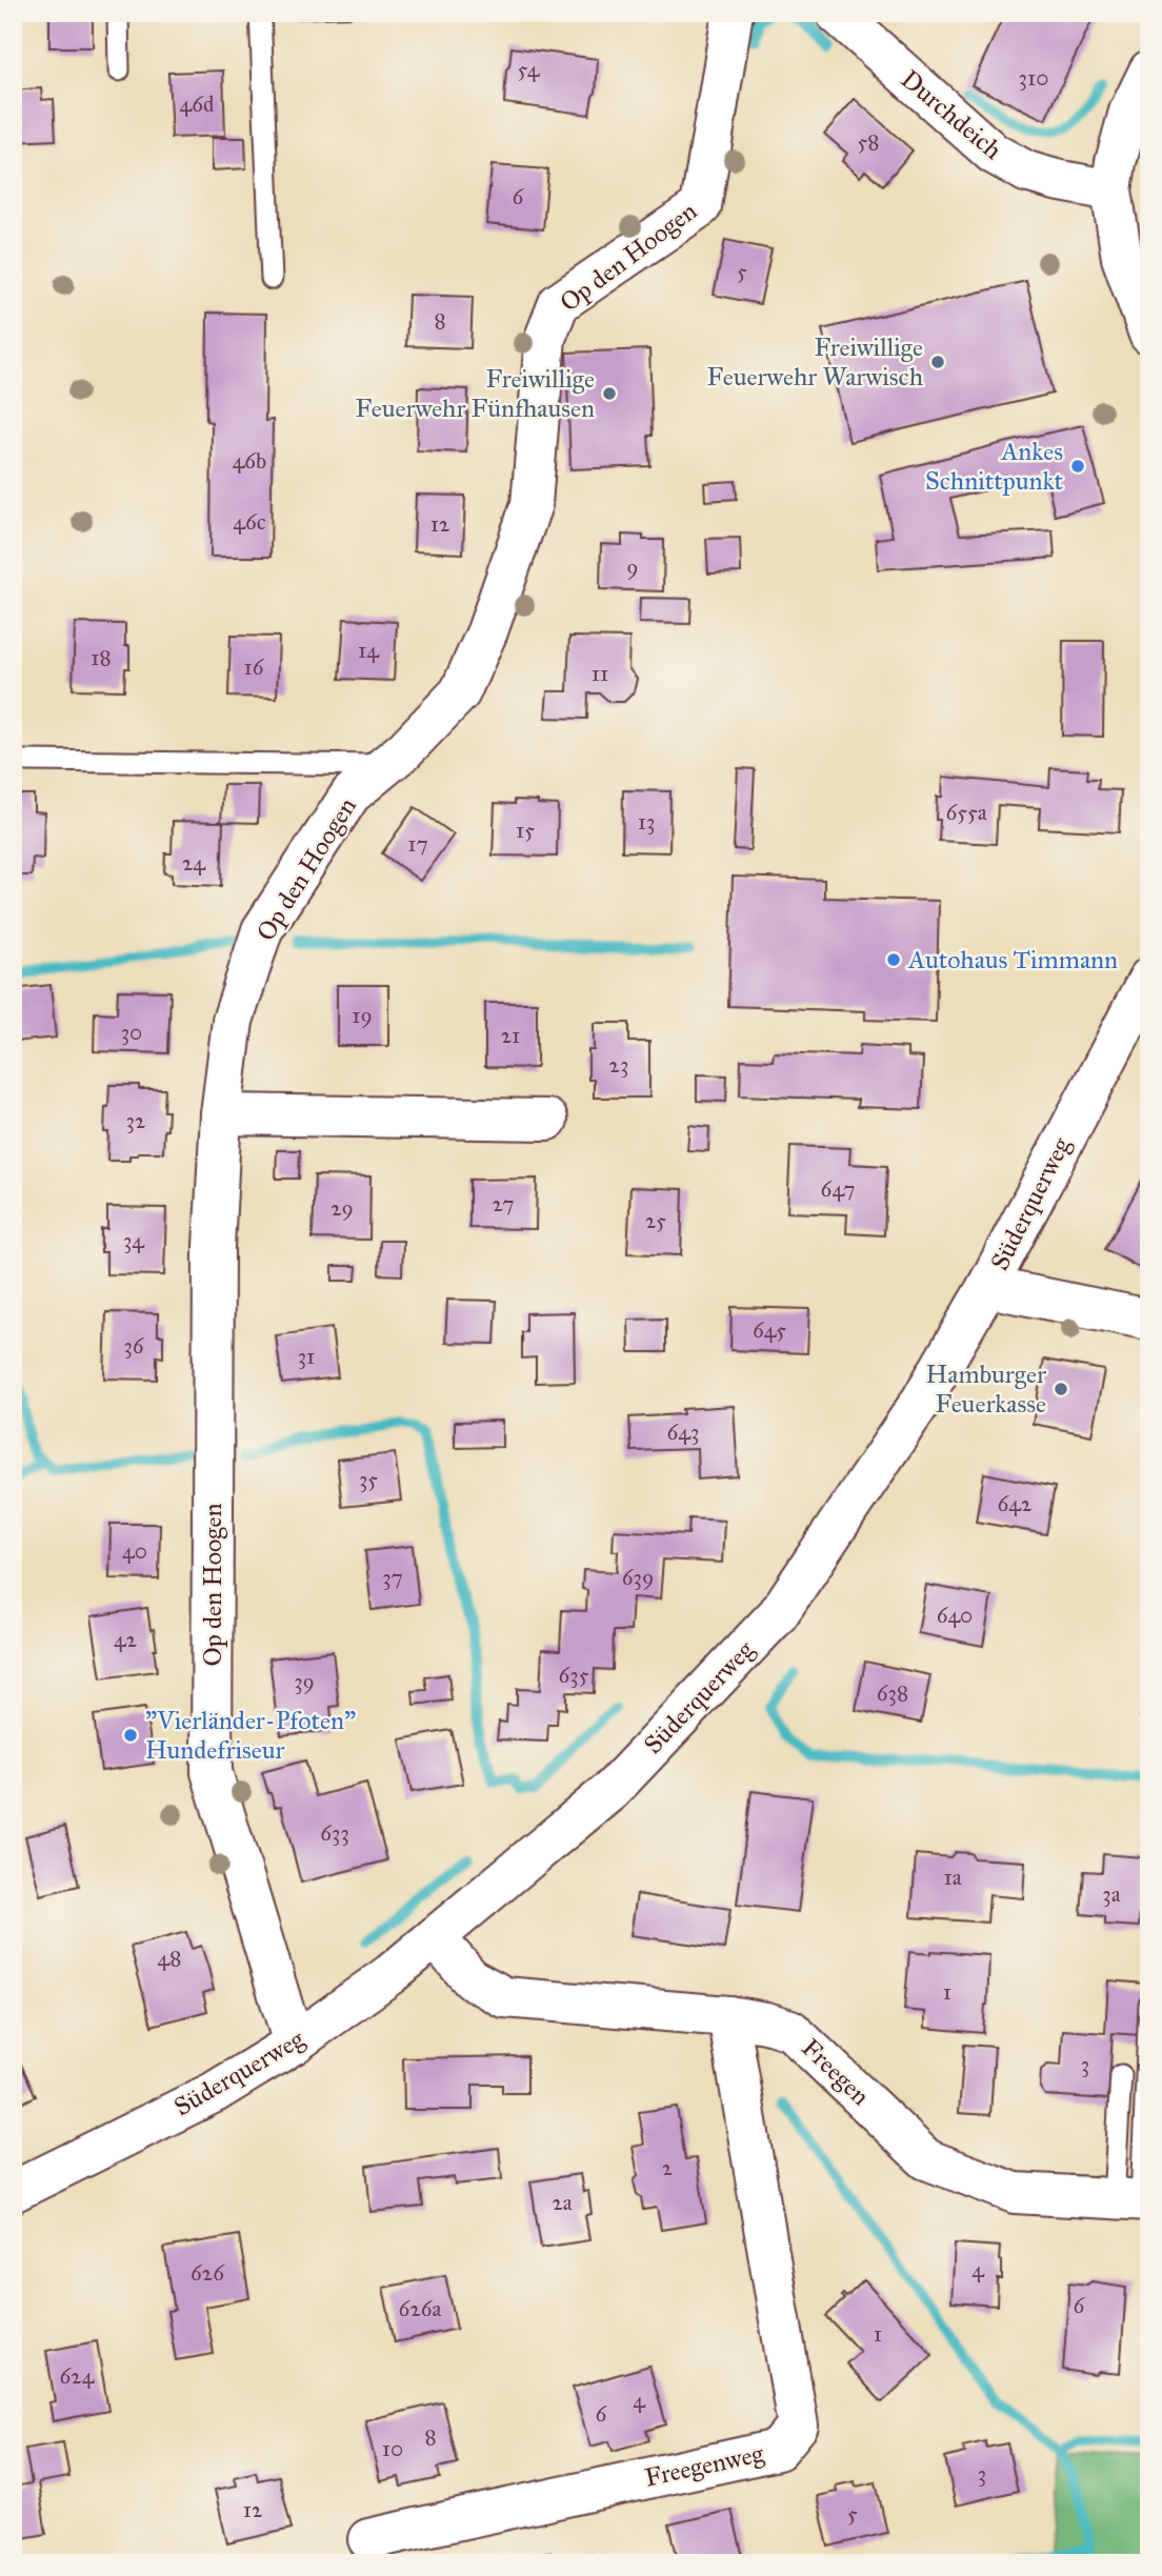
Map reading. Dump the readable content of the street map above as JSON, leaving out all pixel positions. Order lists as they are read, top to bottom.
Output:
{
  "streets": {
    "street": [
      "Durchdeich",
      "Op den Hoogen",
      "Süderquerweg",
      "Freegen",
      "Freegenweg"
    ]
  },
  "crossings": [
    ["Op den Hoogen", "Süderquerweg"],
    ["Süderquerweg", "Freegen"],
    ["Freegen", "Freegenweg"]
  ],
  "places": [
    "Freiwillige Feuerwehr Warwisch",
    "Freiwillige Feuerwehr Fünfhausen",
    "Ankes Schnittpunkt",
    "Autohaus Timmann",
    "Hamburger Feuerkasse",
    "\"Vierländer-Pfoten\" Hundefriseur"
  ],
  "house_numbers": [
    "54",
    "310",
    "46d",
    "58",
    "6",
    "5",
    "8",
    "46b",
    "46c",
    "12",
    "9",
    "14",
    "18",
    "16",
    "11",
    "655a",
    "13",
    "15",
    "17",
    "24",
    "19",
    "30",
    "21",
    "23",
    "32",
    "647",
    "27",
    "29",
    "25",
    "34",
    "645",
    "36",
    "31",
    "643",
    "35",
    "642",
    "40",
    "37",
    "639",
    "640",
    "42",
    "635",
    "39",
    "638",
    "633",
    "1a",
    "3a",
    "48",
    "1",
    "3",
    "2",
    "2a",
    "4",
    "626",
    "6",
    "626a",
    "1",
    "624",
    "4",
    "6",
    "8",
    "10",
    "3",
    "12",
    "5"
  ]
}
